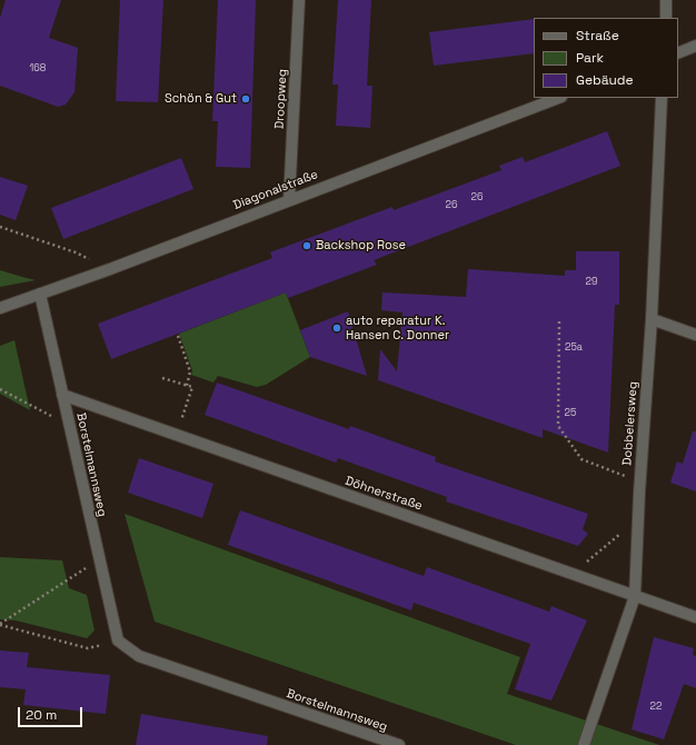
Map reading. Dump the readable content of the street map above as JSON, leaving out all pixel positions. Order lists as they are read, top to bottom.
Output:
{
  "streets": {
    "street": [
      "Droopweg",
      "Diagonalstraße",
      "Dobbelersweg",
      "Borstelmannsweg",
      "Döhnerstraße"
    ]
  },
  "crossings": [
    ["Droopweg", "Diagonalstraße"],
    ["Diagonalstraße", "Borstelmannsweg"],
    ["Dobbelersweg", "Döhnerstraße"],
    ["Borstelmannsweg", "Döhnerstraße"]
  ],
  "places": ["Schön & Gut", "Backshop Rose", "auto reparatur K. Hansen C. Donner"],
  "house_numbers": [
    "168",
    "26",
    "26",
    "29",
    "25a",
    "25",
    "22"
  ],
  "legend": ["Straße", "Park", "Gebäude"],
  "scale_bar": "20 m"
}
